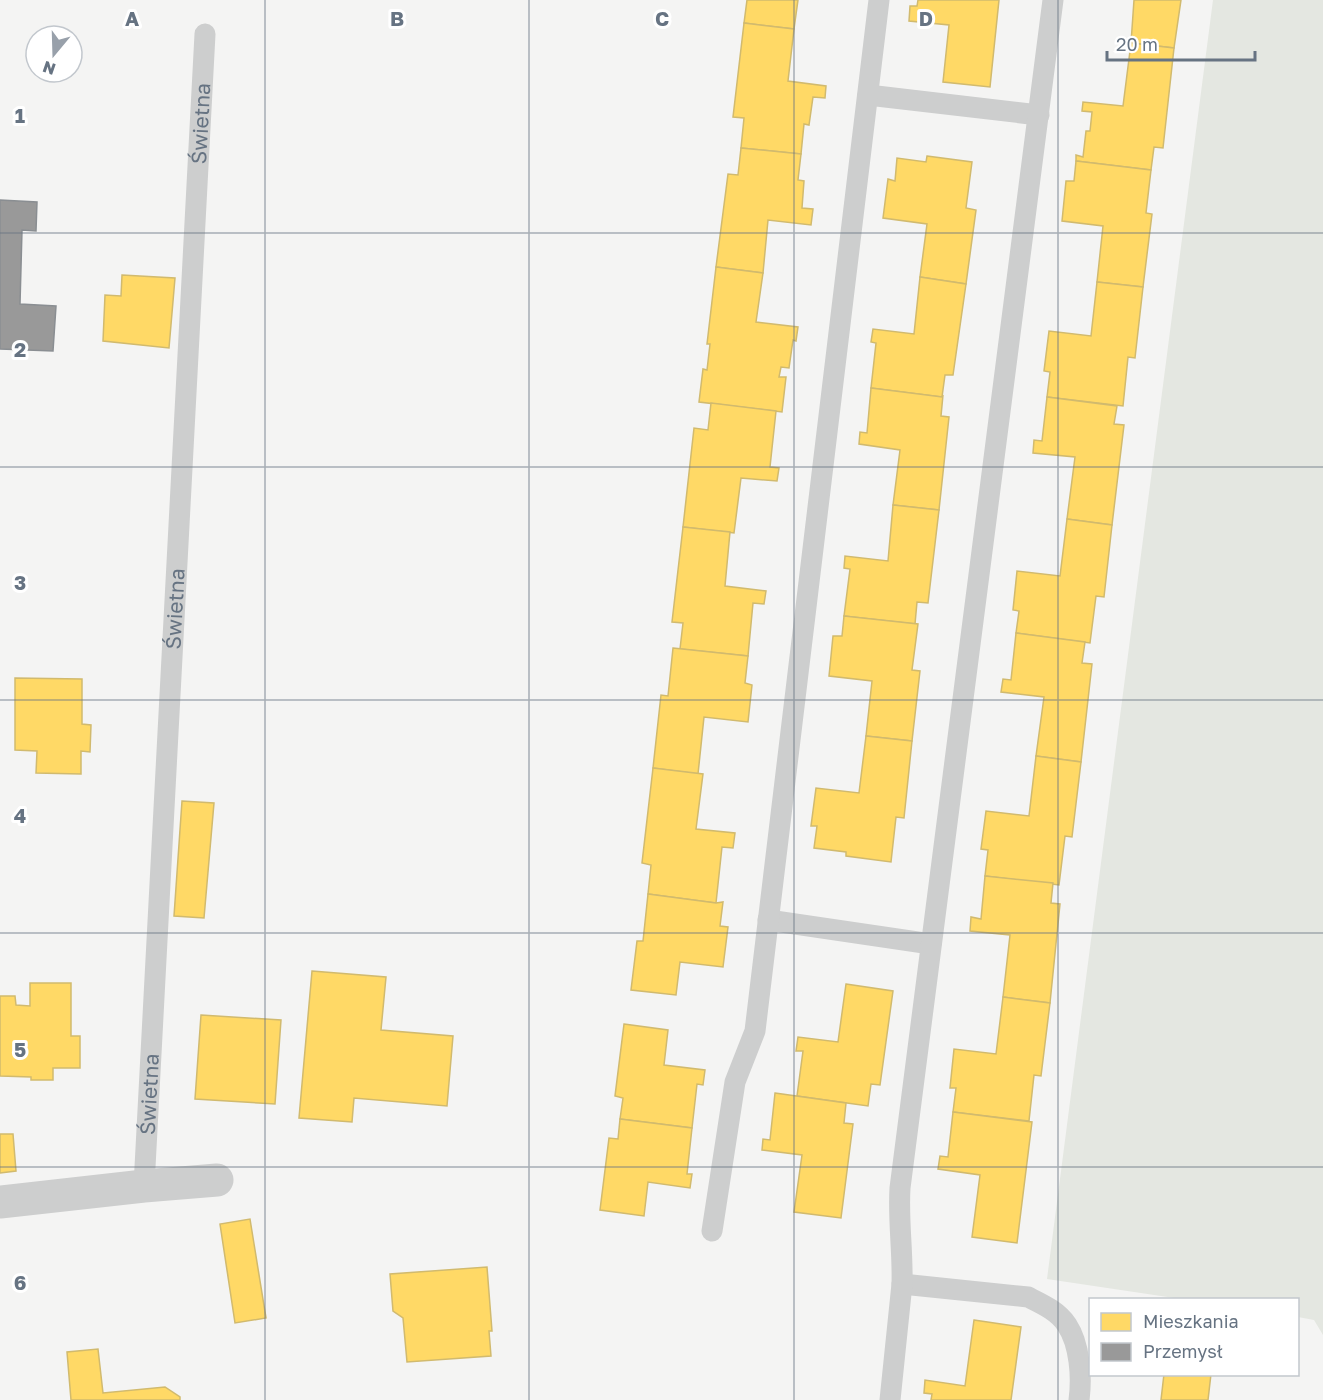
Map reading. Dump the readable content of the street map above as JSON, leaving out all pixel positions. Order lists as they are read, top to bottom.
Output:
{
  "streets": {
    "lane": ["Świetna"]
  },
  "legend": ["Mieszkania", "Przemysł"],
  "scale_bar": "20 m",
  "north": "bottom",
  "grid": {
    "columns": [
      "A",
      "B",
      "C",
      "D"
    ],
    "rows": [
      "1",
      "2",
      "3",
      "4",
      "5",
      "6"
    ]
  }
}
